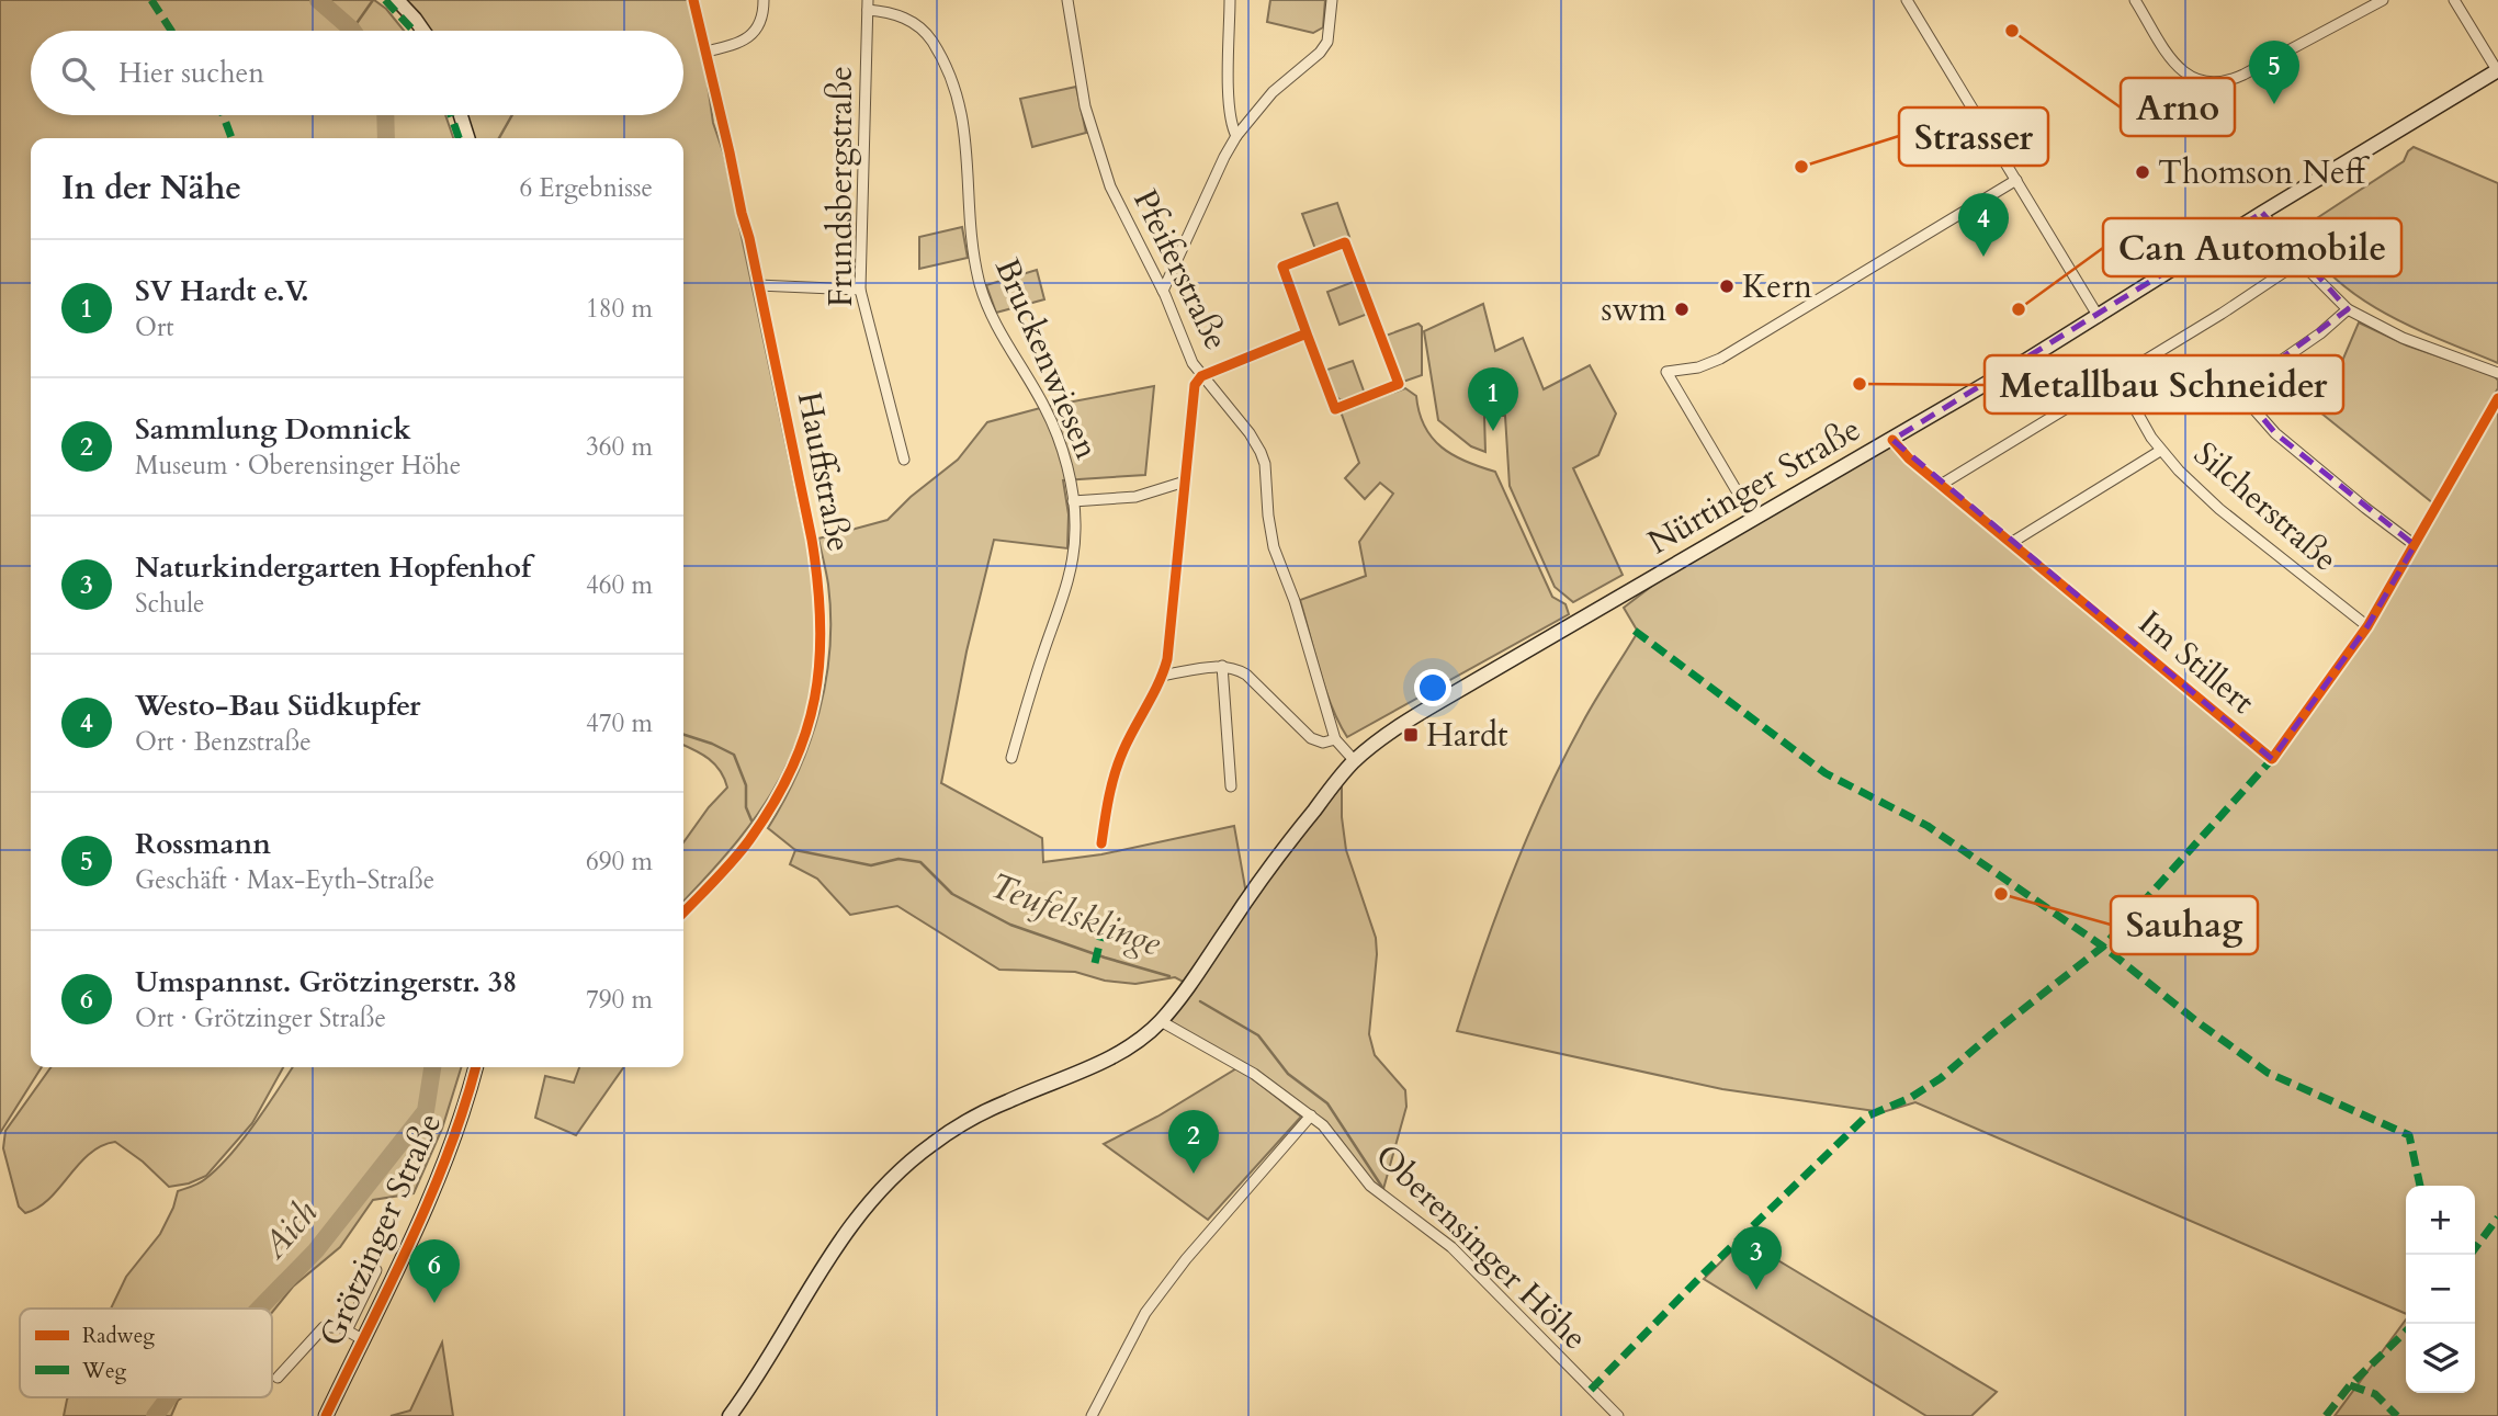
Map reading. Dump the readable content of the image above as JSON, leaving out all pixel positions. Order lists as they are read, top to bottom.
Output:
{
  "streets": {
    "main road": ["Nürtinger Straße", "Grötzinger Straße"],
    "street": [
      "Frundsbergstraße",
      "Pfeiferstraße",
      "Bruckenwiesen",
      "Hauffstraße",
      "Silcherstraße",
      "Im Stillert",
      "Oberensinger Höhe"
    ]
  },
  "crossings": [
    ["Frundsbergstraße", "Bruckenwiesen"],
    ["Pfeiferstraße", "Nürtinger Straße"],
    ["Nürtinger Straße", "Im Stillert"],
    ["Nürtinger Straße", "Oberensinger Höhe"],
    ["Silcherstraße", "Im Stillert"]
  ],
  "water": ["Teufelsklinge", "Aich"],
  "places": {
    "other": [
      "Arno",
      "Strasser",
      "Thomson Neff",
      "Kern",
      "swm",
      "Can Automobile",
      "Metallbau Schneider",
      "Sauhag"
    ],
    "transit": ["Hardt"]
  },
  "legend": ["Radweg", "Weg"],
  "page": {
    "search": "Hier suchen",
    "pins": [
      "5",
      "4",
      "1",
      "2",
      "3",
      "6"
    ],
    "heading": ["In der Nähe", "6 Ergebnisse"],
    "list": [
      {
        "mark": "1",
        "name": "SV Hardt e.V.",
        "note": "Ort",
        "value": "180 m"
      },
      {
        "mark": "2",
        "name": "Sammlung Domnick",
        "note": "Museum · Oberensinger Höhe",
        "value": "360 m"
      },
      {
        "mark": "3",
        "name": "Naturkindergarten Hopfenhof",
        "note": "Schule",
        "value": "460 m"
      },
      {
        "mark": "4",
        "name": "Westo-Bau Südkupfer",
        "note": "Ort · Benzstraße",
        "value": "470 m"
      },
      {
        "mark": "5",
        "name": "Rossmann",
        "note": "Geschäft · Max-Eyth-Straße",
        "value": "690 m"
      },
      {
        "mark": "6",
        "name": "Umspannst. Grötzingerstr. 38",
        "note": "Ort · Grötzinger Straße",
        "value": "790 m"
      }
    ],
    "map_buttons": ["+", "−"]
  }
}
